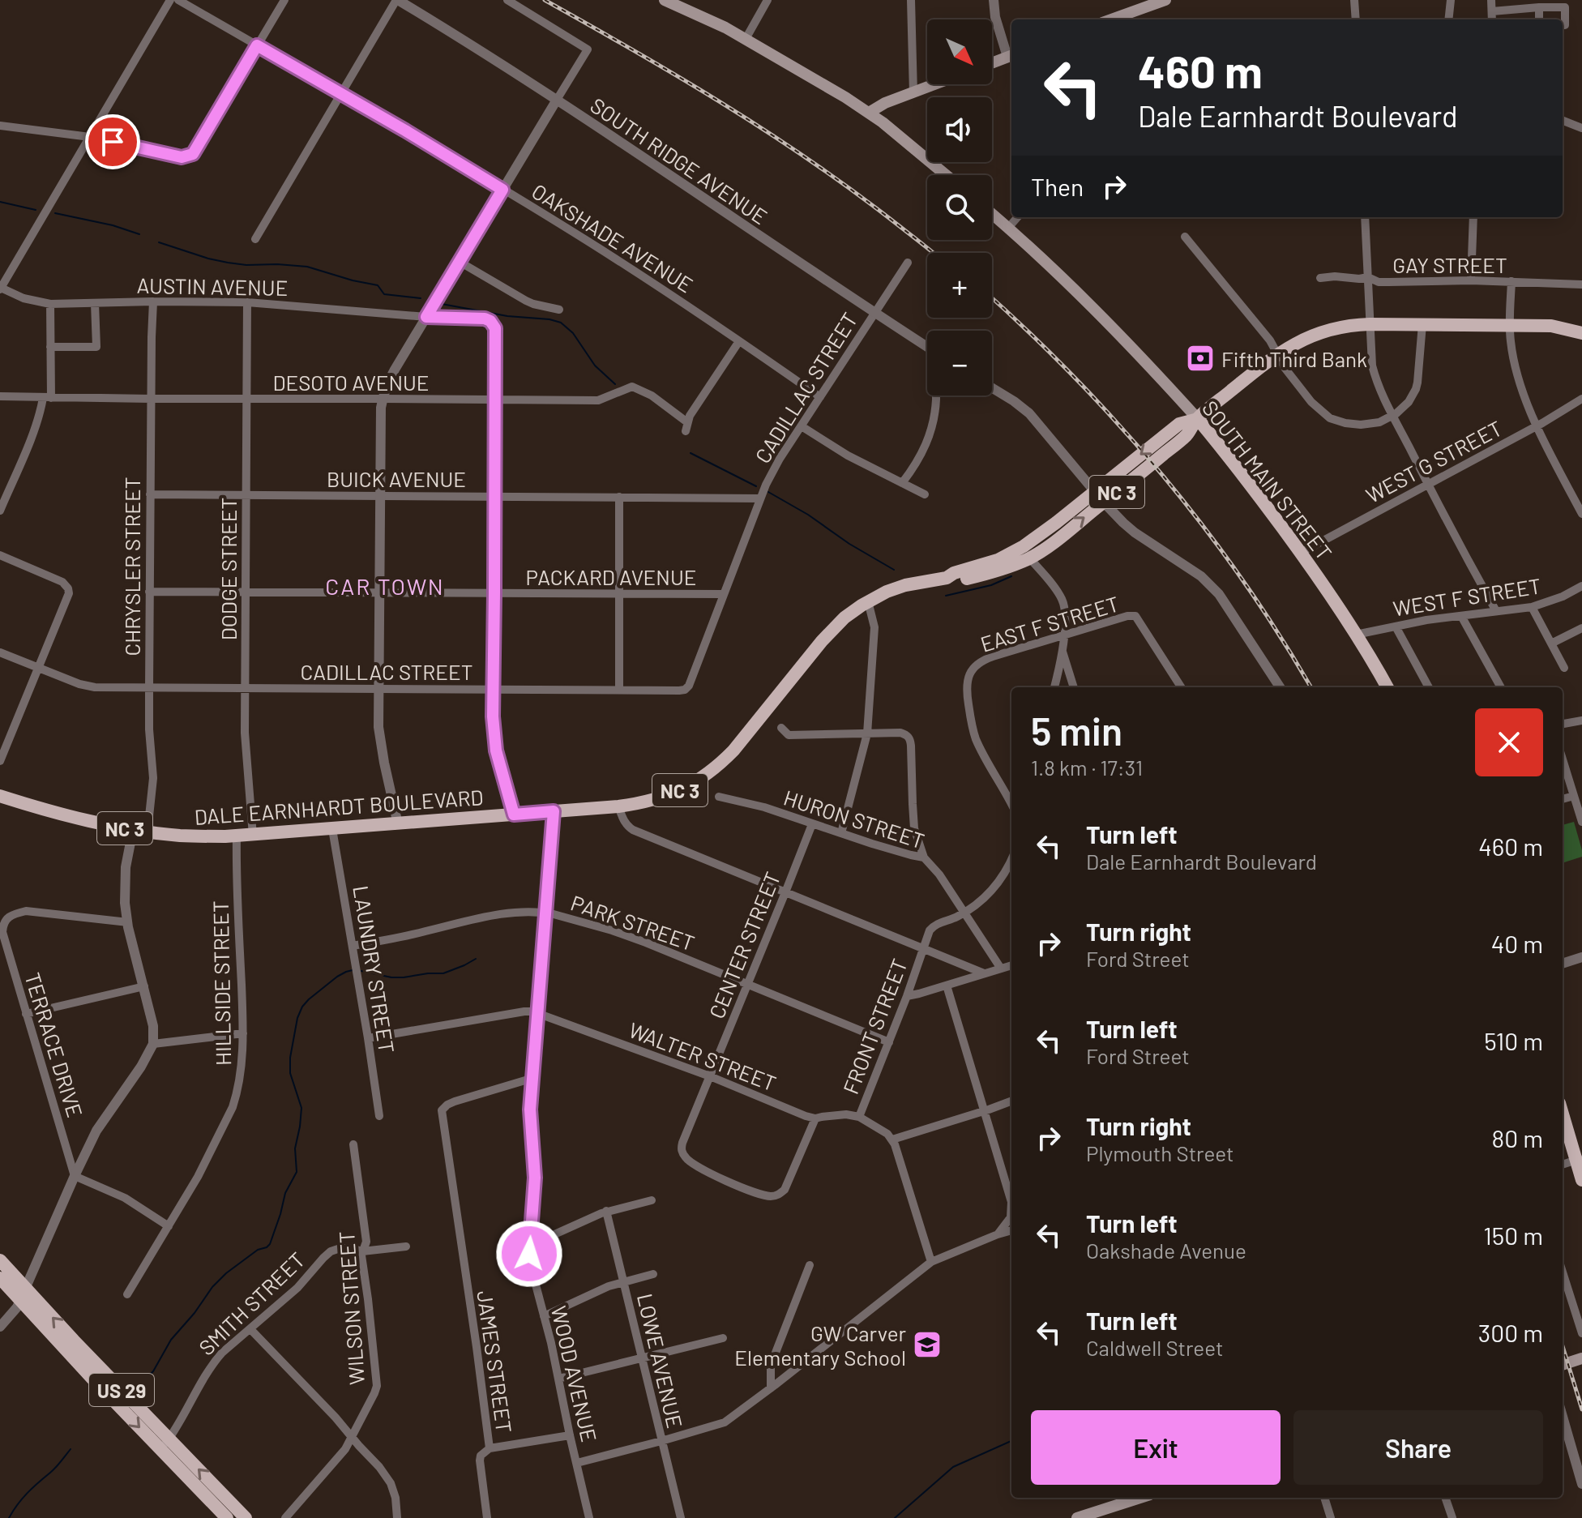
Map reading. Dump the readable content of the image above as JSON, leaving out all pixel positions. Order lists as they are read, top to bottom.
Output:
{
  "streets": {
    "main road": [
      "SOUTH MAIN STREET",
      "NC 3",
      "DALE EARNHARDT BOULEVARD",
      "US 29"
    ],
    "street": [
      "SOUTH RIDGE AVENUE",
      "OAKSHADE AVENUE",
      "GAY STREET",
      "AUSTIN AVENUE",
      "DESOTO AVENUE",
      "CADILLAC STREET",
      "WEST G STREET",
      "BUICK AVENUE",
      "CHRYSLER STREET",
      "DODGE STREET",
      "PACKARD AVENUE",
      "WEST F STREET",
      "EAST F STREET",
      "HURON STREET",
      "PARK STREET",
      "CENTER STREET",
      "LAUNDRY STREET",
      "HILLSIDE STREET",
      "FRONT STREET",
      "TERRACE DRIVE",
      "WALTER STREET",
      "SMITH STREET",
      "WILSON STREET",
      "LOWE AVENUE",
      "JAMES STREET",
      "WOOD AVENUE"
    ]
  },
  "crossings": [
    ["SOUTH RIDGE AVENUE", "CADILLAC STREET"],
    ["OAKSHADE AVENUE", "DESOTO AVENUE"],
    ["OAKSHADE AVENUE", "CADILLAC STREET"],
    ["AUSTIN AVENUE", "DESOTO AVENUE"],
    ["AUSTIN AVENUE", "CHRYSLER STREET"],
    ["AUSTIN AVENUE", "DODGE STREET"],
    ["DESOTO AVENUE", "CHRYSLER STREET"],
    ["DESOTO AVENUE", "DODGE STREET"],
    ["CADILLAC STREET", "BUICK AVENUE"],
    ["CADILLAC STREET", "CHRYSLER STREET"],
    ["CADILLAC STREET", "DODGE STREET"],
    ["CADILLAC STREET", "PACKARD AVENUE"],
    ["WEST G STREET", "SOUTH MAIN STREET"],
    ["BUICK AVENUE", "CHRYSLER STREET"],
    ["BUICK AVENUE", "DODGE STREET"],
    ["SOUTH MAIN STREET", "WEST F STREET"],
    ["SOUTH MAIN STREET", "DALE EARNHARDT BOULEVARD"],
    ["CHRYSLER STREET", "PACKARD AVENUE"],
    ["CHRYSLER STREET", "DALE EARNHARDT BOULEVARD"],
    ["DODGE STREET", "PACKARD AVENUE"],
    ["DODGE STREET", "DALE EARNHARDT BOULEVARD"],
    ["DALE EARNHARDT BOULEVARD", "LAUNDRY STREET"],
    ["DALE EARNHARDT BOULEVARD", "HILLSIDE STREET"],
    ["DALE EARNHARDT BOULEVARD", "WOOD AVENUE"],
    ["HURON STREET", "CENTER STREET"],
    ["HURON STREET", "FRONT STREET"],
    ["PARK STREET", "CENTER STREET"],
    ["PARK STREET", "LAUNDRY STREET"],
    ["PARK STREET", "FRONT STREET"],
    ["PARK STREET", "WOOD AVENUE"],
    ["CENTER STREET", "WALTER STREET"],
    ["LAUNDRY STREET", "WALTER STREET"],
    ["FRONT STREET", "WALTER STREET"],
    ["WALTER STREET", "WOOD AVENUE"],
    ["SMITH STREET", "WILSON STREET"],
    ["SMITH STREET", "US 29"],
    ["JAMES STREET", "WOOD AVENUE"]
  ],
  "districts": ["CAR TOWN"],
  "places": {
    "bank": ["Fifth Third Bank"],
    "school or university": ["GW Carver Elementary School"]
  },
  "north": "bottom right",
  "page": {
    "map_buttons": ["+", "−"],
    "turn": ["460 m", "Dale Earnhardt Boulevard"],
    "then": "Then",
    "heading": ["5 min", "1.8 km · 17:31"],
    "list": [
      {
        "name": "Turn left",
        "note": "Dale Earnhardt Boulevard",
        "value": "460 m"
      },
      {
        "name": "Turn right",
        "note": "Ford Street",
        "value": "40 m"
      },
      {
        "name": "Turn left",
        "note": "Ford Street",
        "value": "510 m"
      },
      {
        "name": "Turn right",
        "note": "Plymouth Street",
        "value": "80 m"
      },
      {
        "name": "Turn left",
        "note": "Oakshade Avenue",
        "value": "150 m"
      },
      {
        "name": "Turn left",
        "note": "Caldwell Street",
        "value": "300 m"
      }
    ],
    "buttons": ["Exit", "Share"]
  }
}
